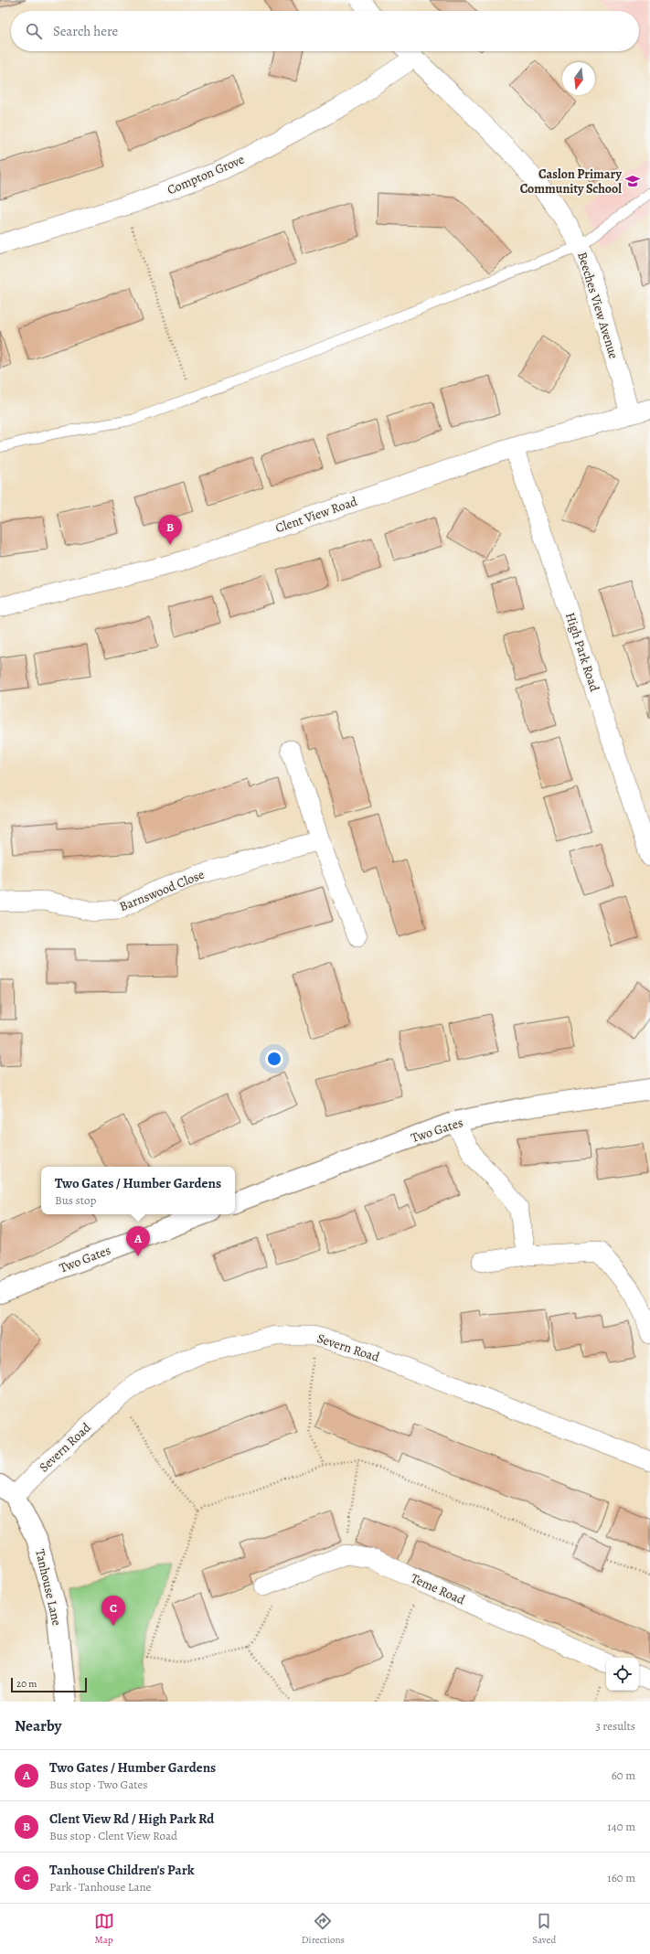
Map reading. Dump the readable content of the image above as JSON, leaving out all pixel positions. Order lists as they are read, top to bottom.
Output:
{
  "streets": {
    "street": [
      "Compton Grove",
      "Beeches View Avenue",
      "Clent View Road",
      "High Park Road",
      "Barnswood Close",
      "Two Gates",
      "Severn Road",
      "Tanhouse Lane",
      "Teme Road"
    ]
  },
  "crossings": [
    ["Compton Grove", "Beeches View Avenue"],
    ["Beeches View Avenue", "Clent View Road"],
    ["Clent View Road", "High Park Road"],
    ["Severn Road", "Tanhouse Lane"]
  ],
  "places": {
    "school or university": ["Caslon Primary Community School"]
  },
  "scale_bar": "20 m",
  "north": "bottom",
  "page": {
    "search": "Search here",
    "pins": ["B", "A", "C"],
    "popup": ["Two Gates / Humber Gardens", "Bus stop"],
    "scale": "20 m",
    "heading": ["Nearby", "3 results"],
    "list": [
      {
        "mark": "A",
        "name": "Two Gates / Humber Gardens",
        "note": "Bus stop · Two Gates",
        "value": "60 m"
      },
      {
        "mark": "B",
        "name": "Clent View Rd / High Park Rd",
        "note": "Bus stop · Clent View Road",
        "value": "140 m"
      },
      {
        "mark": "C",
        "name": "Tanhouse Children's Park",
        "note": "Park · Tanhouse Lane",
        "value": "160 m"
      }
    ],
    "nav": ["Map", "Directions", "Saved"]
  }
}
